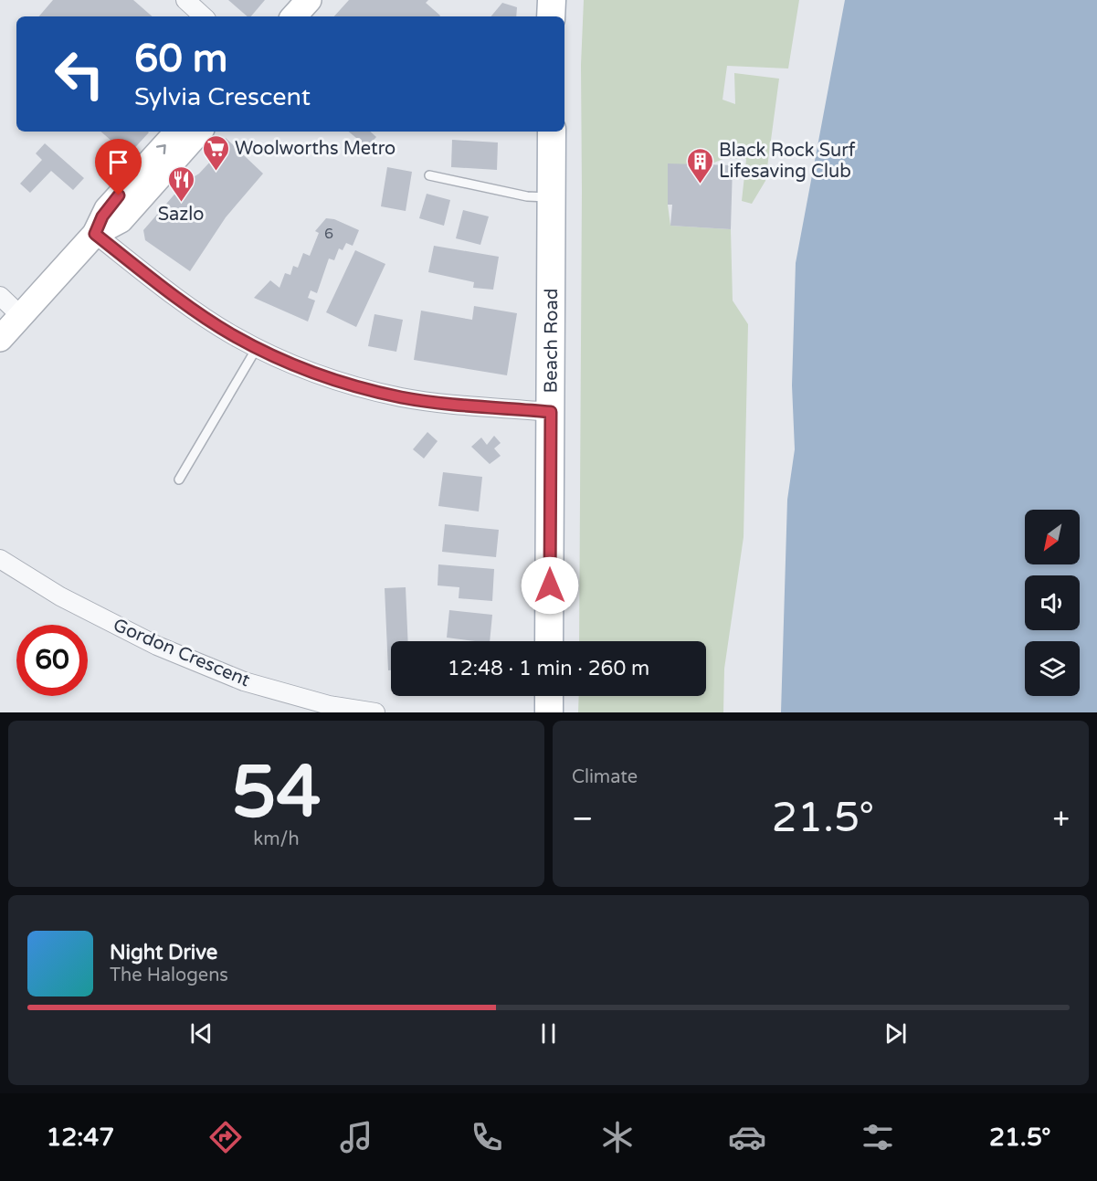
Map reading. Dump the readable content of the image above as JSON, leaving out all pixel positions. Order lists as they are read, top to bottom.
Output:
{
  "streets": {
    "main road": ["Beach Road"],
    "street": ["Gordon Crescent"]
  },
  "places": {
    "supermarket": ["Woolworths Metro"],
    "building": ["Black Rock Surf Lifesaving Club"],
    "restaurant": ["Sazlo"]
  },
  "house_numbers": ["6"],
  "north": "bottom left",
  "page": {
    "turn": ["60 m", "Sylvia Crescent"],
    "limit": "60",
    "trip": "12:48 · 1 min · 260 m",
    "tile": [
      ["54", "km/h"],
      "Climate"
    ],
    "heat": ["−", "21.5°", "+"],
    "song": ["Night Drive", "The Halogens"],
    "tabs": ["12:47", "21.5°"]
  }
}
